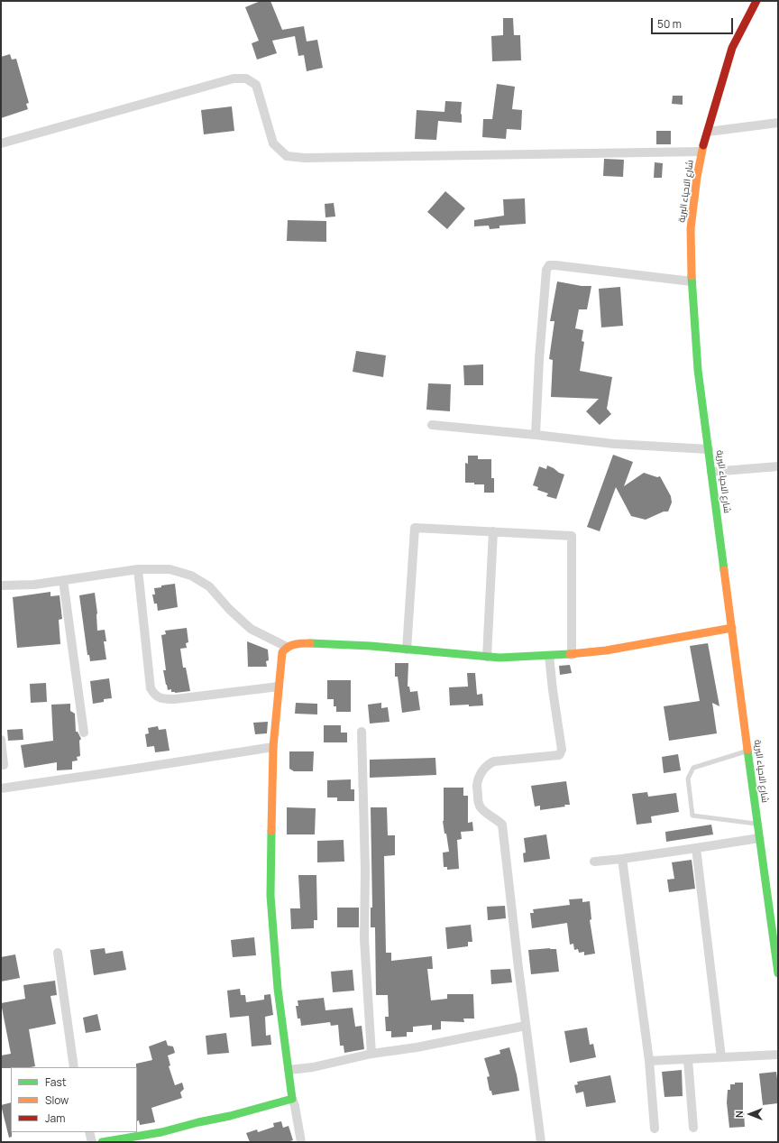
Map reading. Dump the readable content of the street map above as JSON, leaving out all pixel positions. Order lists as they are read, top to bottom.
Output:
{
  "streets": {
    "main road": ["شارع الاحياء البرية"]
  },
  "legend": ["Fast", "Slow", "Jam"],
  "scale_bar": "50 m",
  "north": "left"
}
